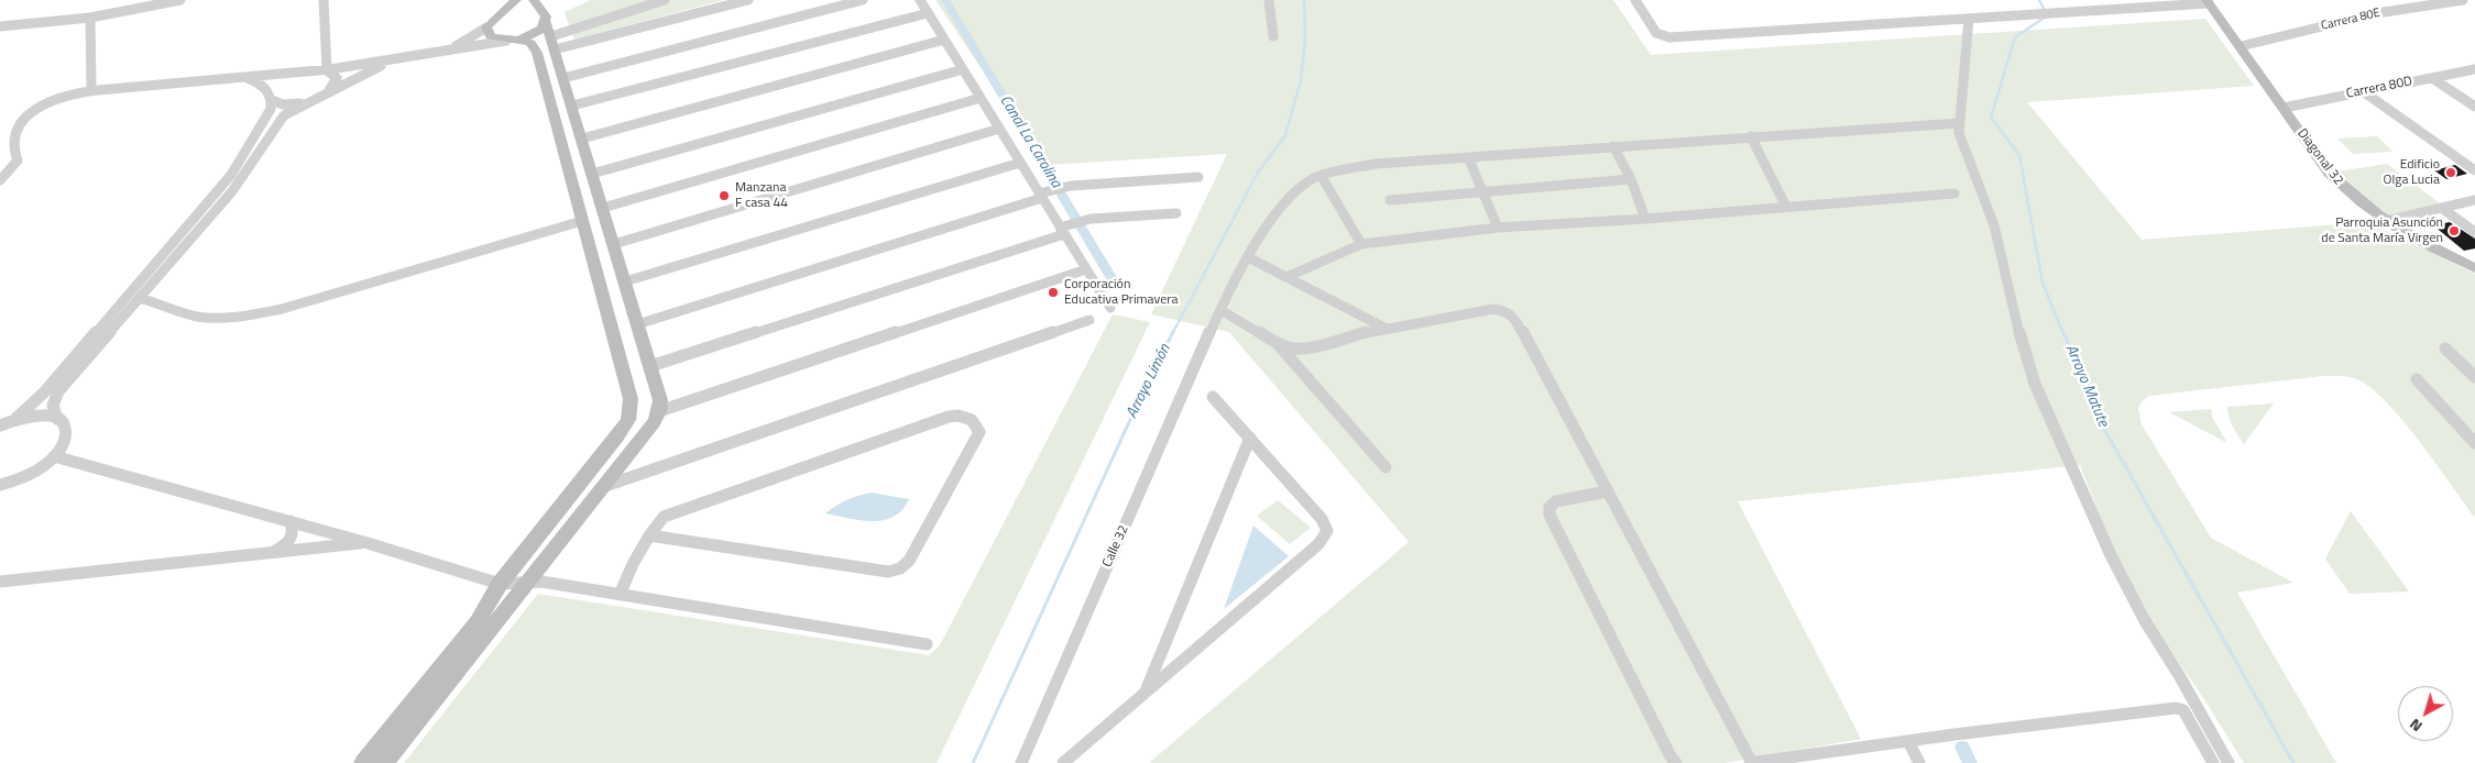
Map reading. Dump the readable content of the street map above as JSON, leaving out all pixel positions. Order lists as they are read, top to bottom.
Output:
{
  "streets": {
    "street": [
      "Carrera 80E",
      "Carrera 80D",
      "Diagonal 32",
      "Calle 32"
    ]
  },
  "crossings": [
    ["Carrera 80E", "Diagonal 32"],
    ["Carrera 80D", "Diagonal 32"]
  ],
  "water": ["Canal La Carolina", "Arroyo Limón", "Arroyo Matute"],
  "places": [
    "Edificio Olga Lucia",
    "Manzana F casa 44",
    "Parroquia Asunción de Santa María Virgen",
    "Corporación Educativa Primavera"
  ],
  "north": "bottom left"
}
